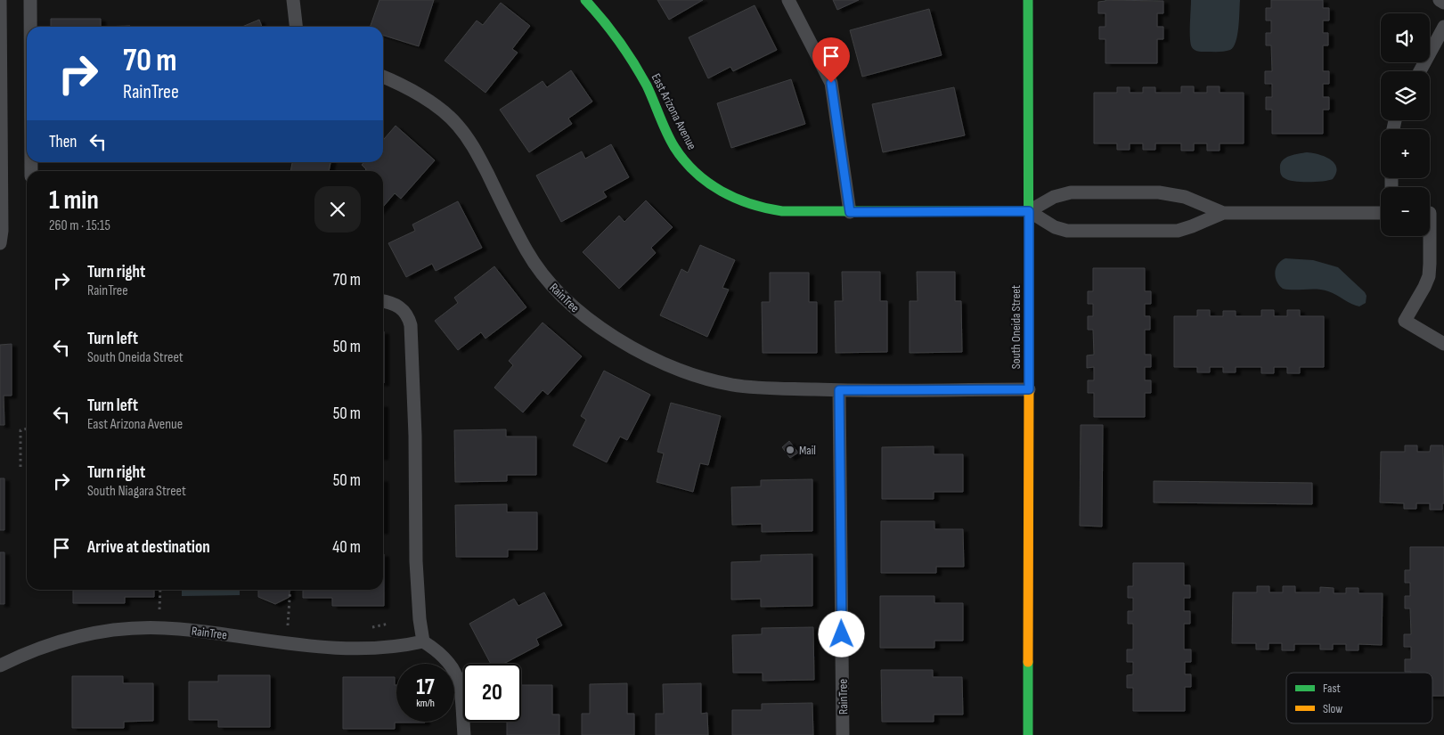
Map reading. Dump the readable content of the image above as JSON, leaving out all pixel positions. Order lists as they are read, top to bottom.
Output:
{
  "streets": {
    "street": ["East Arizona Avenue", "South Oneida Street"],
    "lane": ["RainTree"]
  },
  "crossings": [
    ["East Arizona Avenue", "South Oneida Street"],
    ["RainTree", "South Oneida Street"]
  ],
  "places": ["Mail"],
  "legend": ["Fast", "Slow"],
  "page": {
    "map_buttons": ["+", "−"],
    "turn": ["70 m", "RainTree"],
    "then": "Then",
    "heading": ["1 min", "260 m · 15:15"],
    "list": [
      {
        "name": "Turn right",
        "note": "RainTree",
        "value": "70 m"
      },
      {
        "name": "Turn left",
        "note": "South Oneida Street",
        "value": "50 m"
      },
      {
        "name": "Turn left",
        "note": "East Arizona Avenue",
        "value": "50 m"
      },
      {
        "name": "Turn right",
        "note": "South Niagara Street",
        "value": "50 m"
      },
      {
        "name": "Arrive at destination",
        "value": "40 m"
      }
    ],
    "speed": "17 km/h",
    "limit": "20"
  }
}
